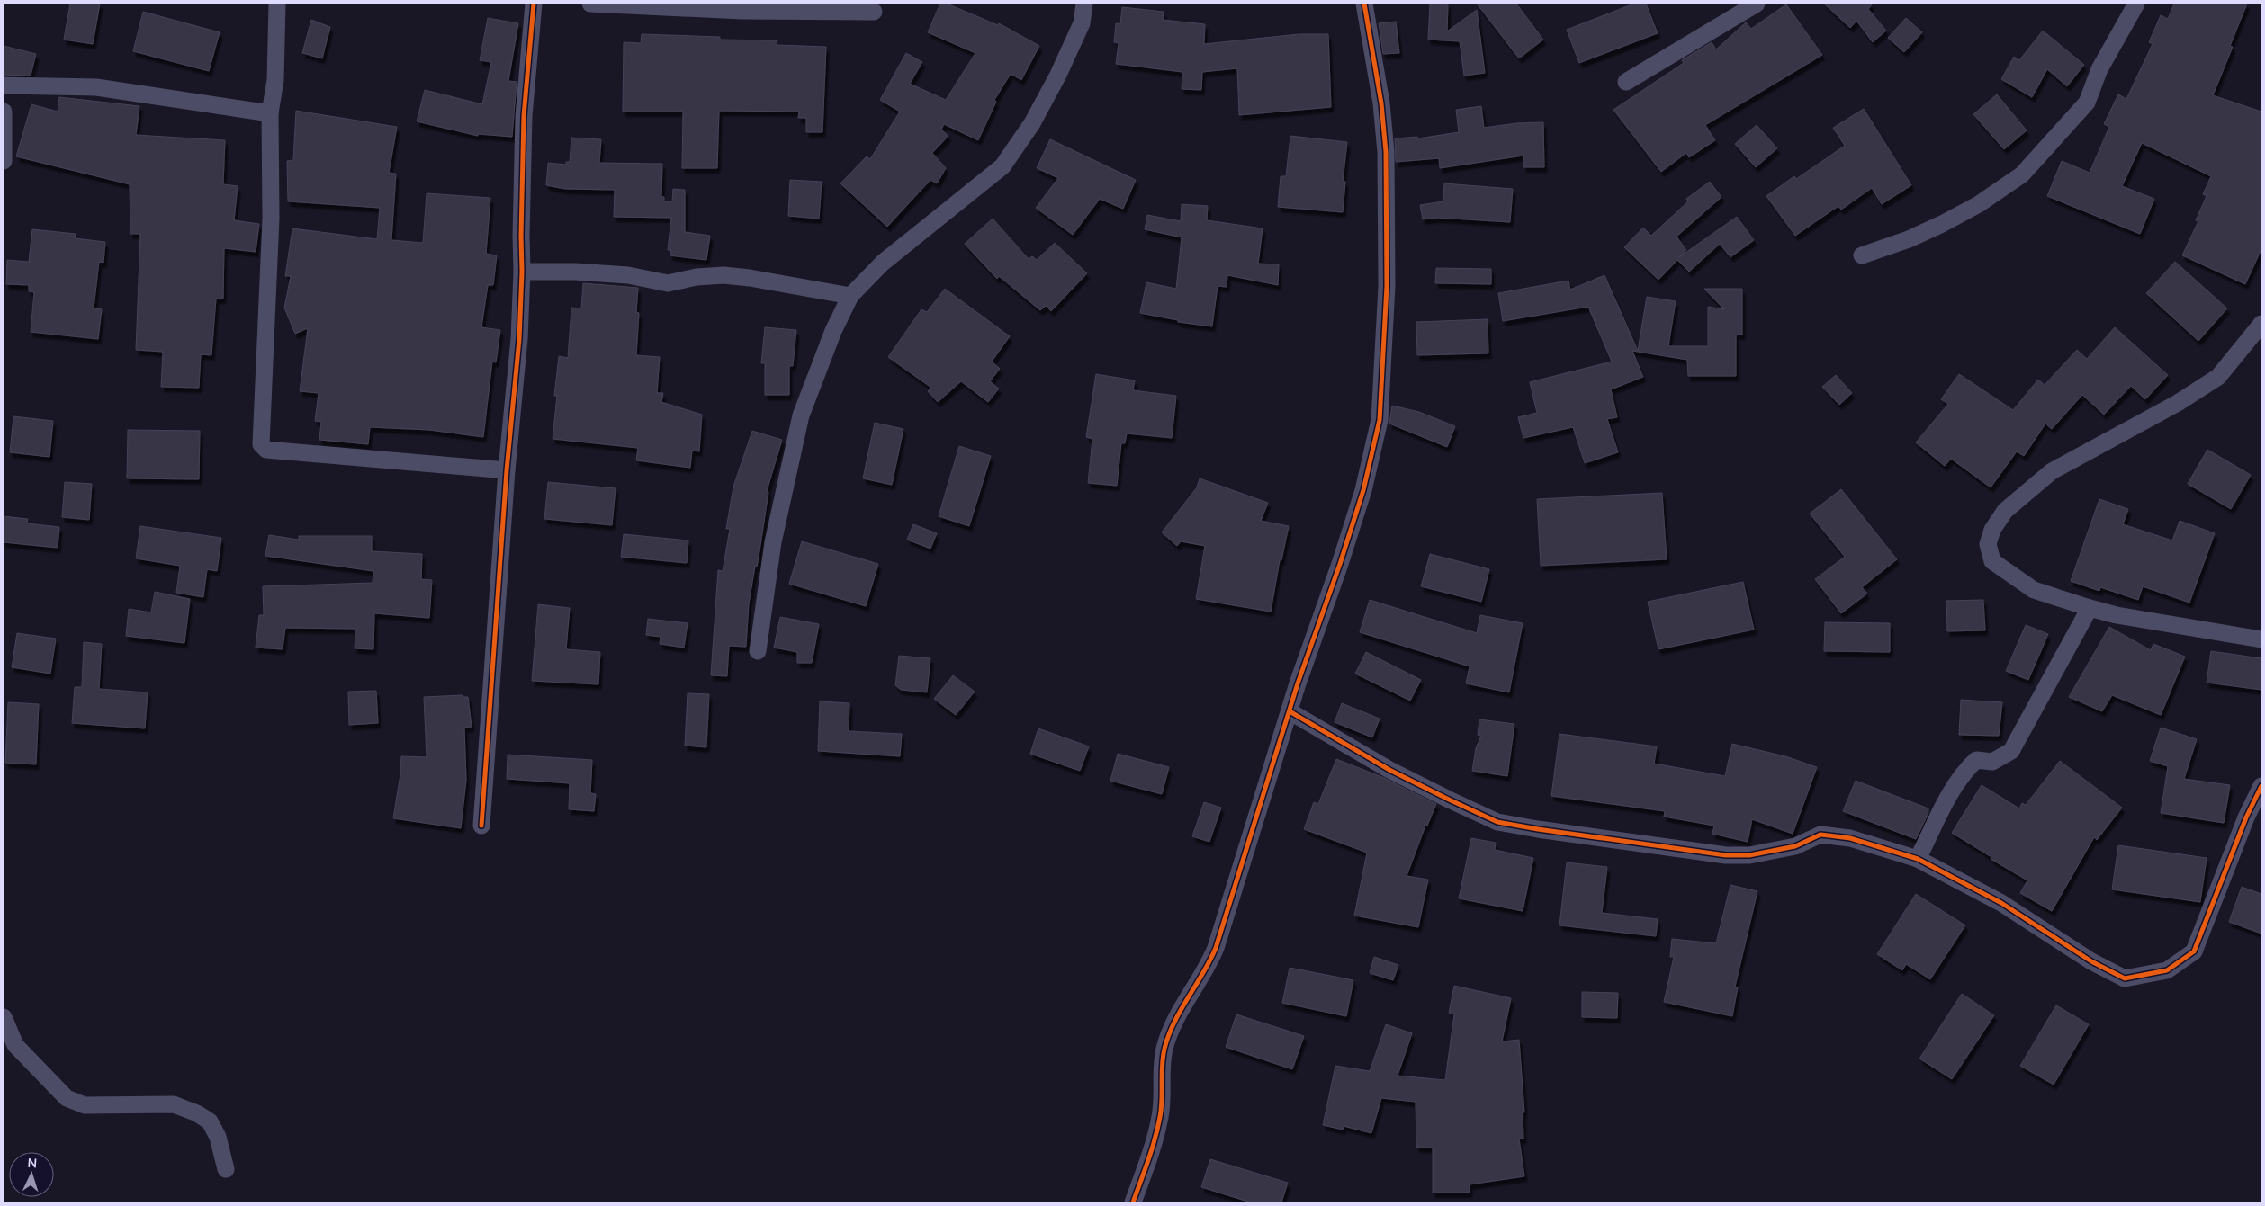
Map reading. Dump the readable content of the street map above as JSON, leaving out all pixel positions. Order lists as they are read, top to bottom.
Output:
{
  "north": "top"
}
